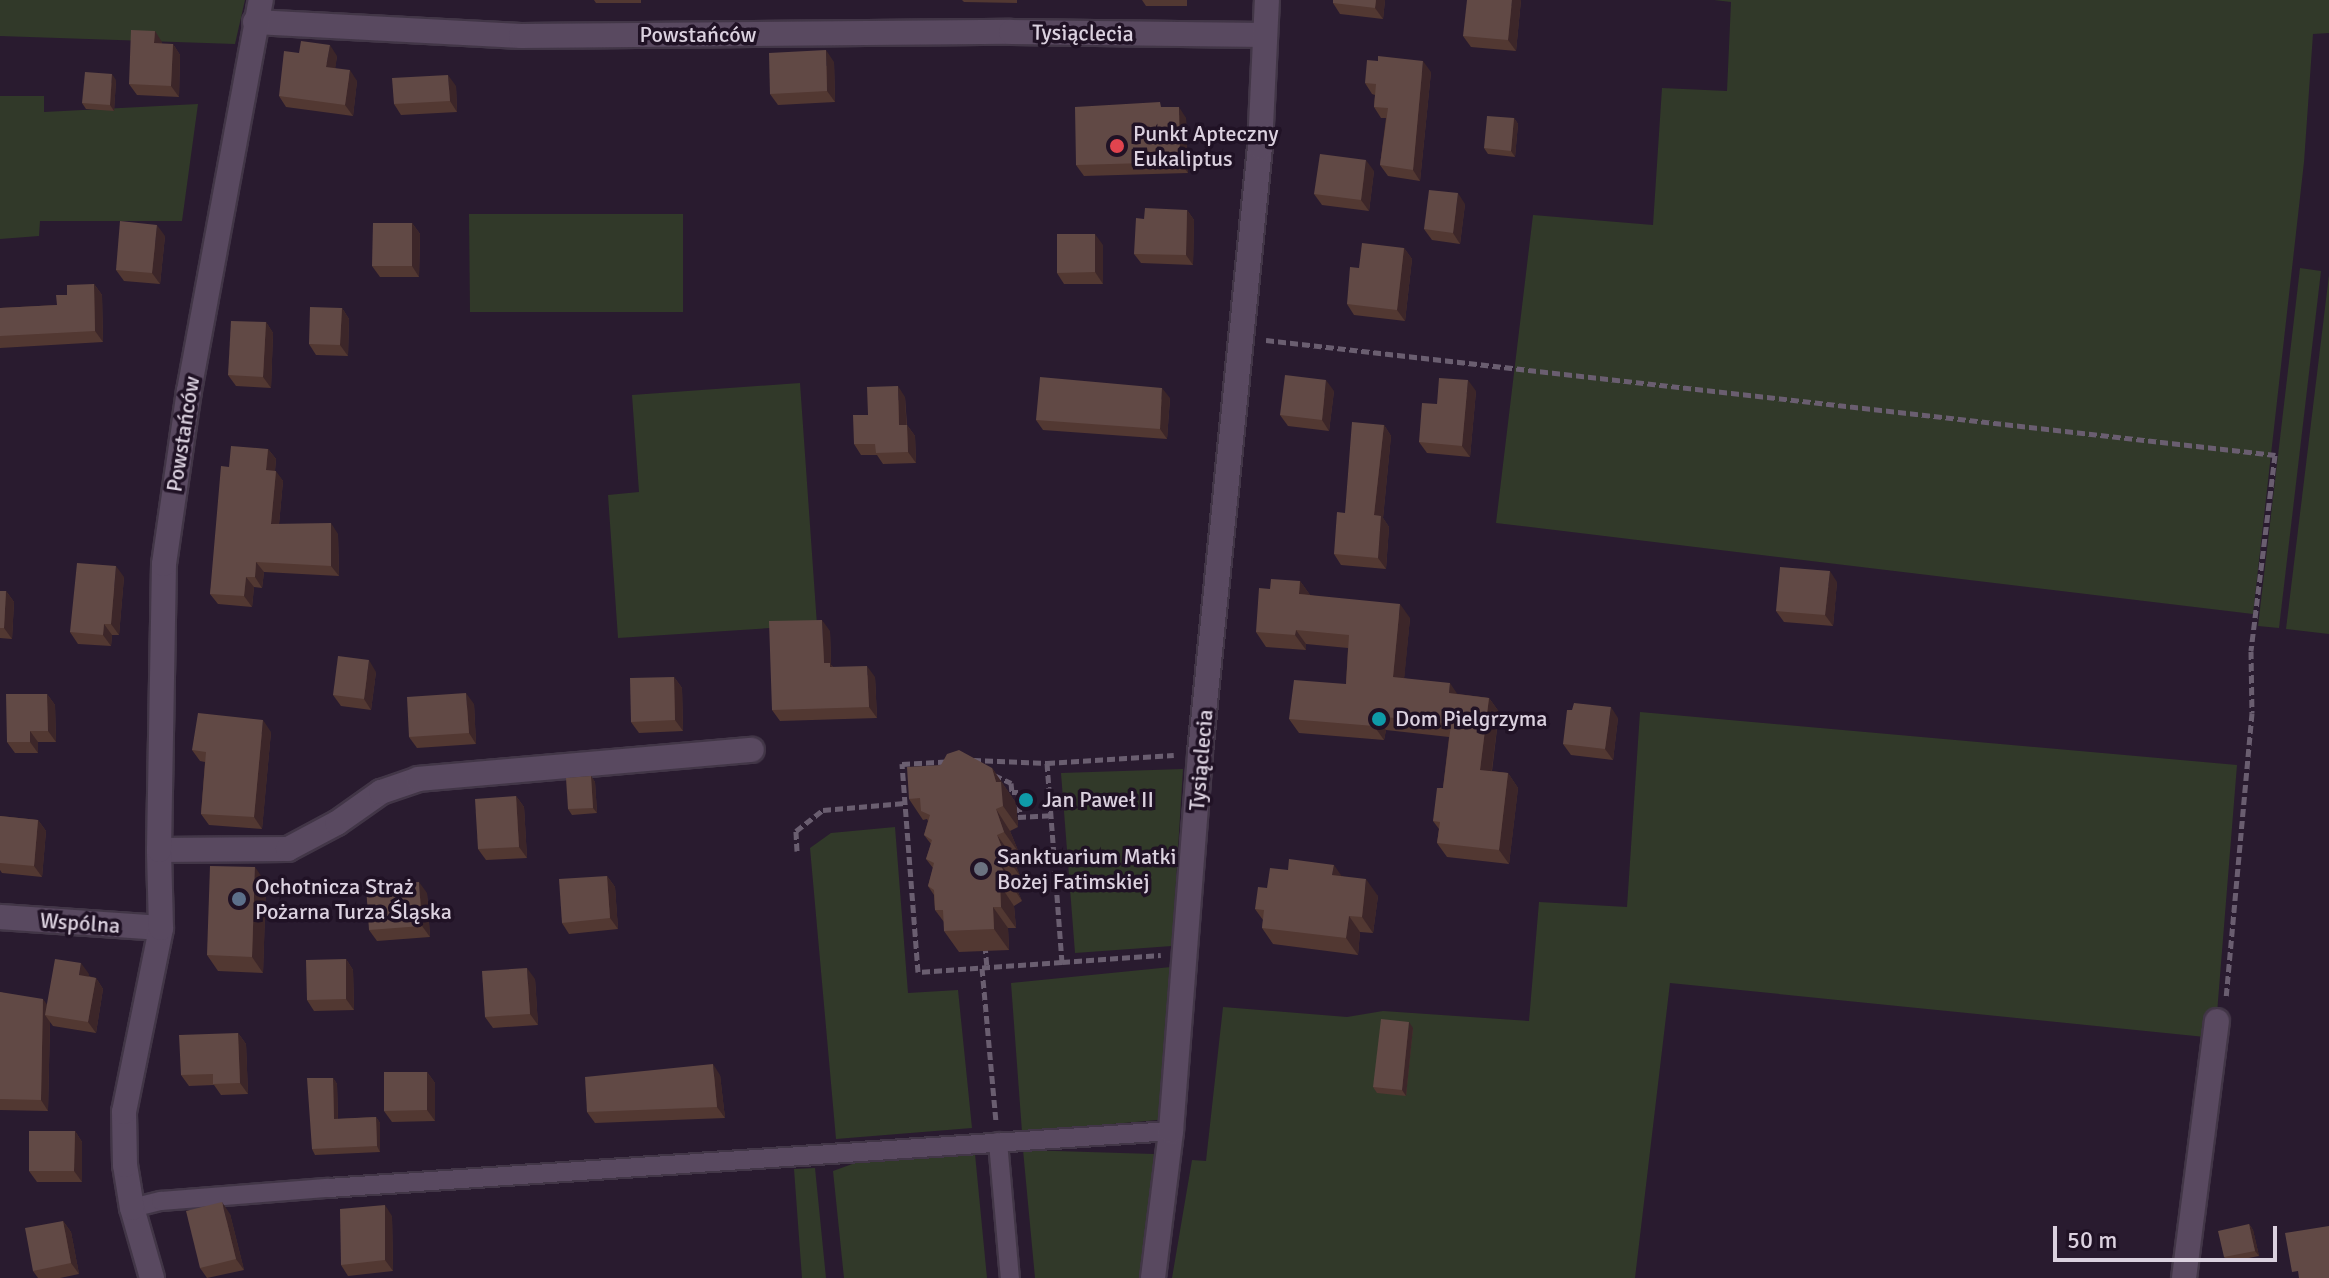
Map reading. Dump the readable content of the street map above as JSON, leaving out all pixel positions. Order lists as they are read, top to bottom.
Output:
{
  "streets": {
    "street": ["Tysiąclecia", "Powstańców", "Wspólna"]
  },
  "crossings": [
    ["Tysiąclecia", "Powstańców"],
    ["Powstańców", "Wspólna"]
  ],
  "places": [
    "Punkt Apteczny Eukaliptus",
    "Dom Pielgrzyma",
    "Jan Paweł II",
    "Sanktuarium Matki Bożej Fatimskiej",
    "Ochotnicza Straż Pożarna Turza Śląska"
  ],
  "scale_bar": "50 m"
}
